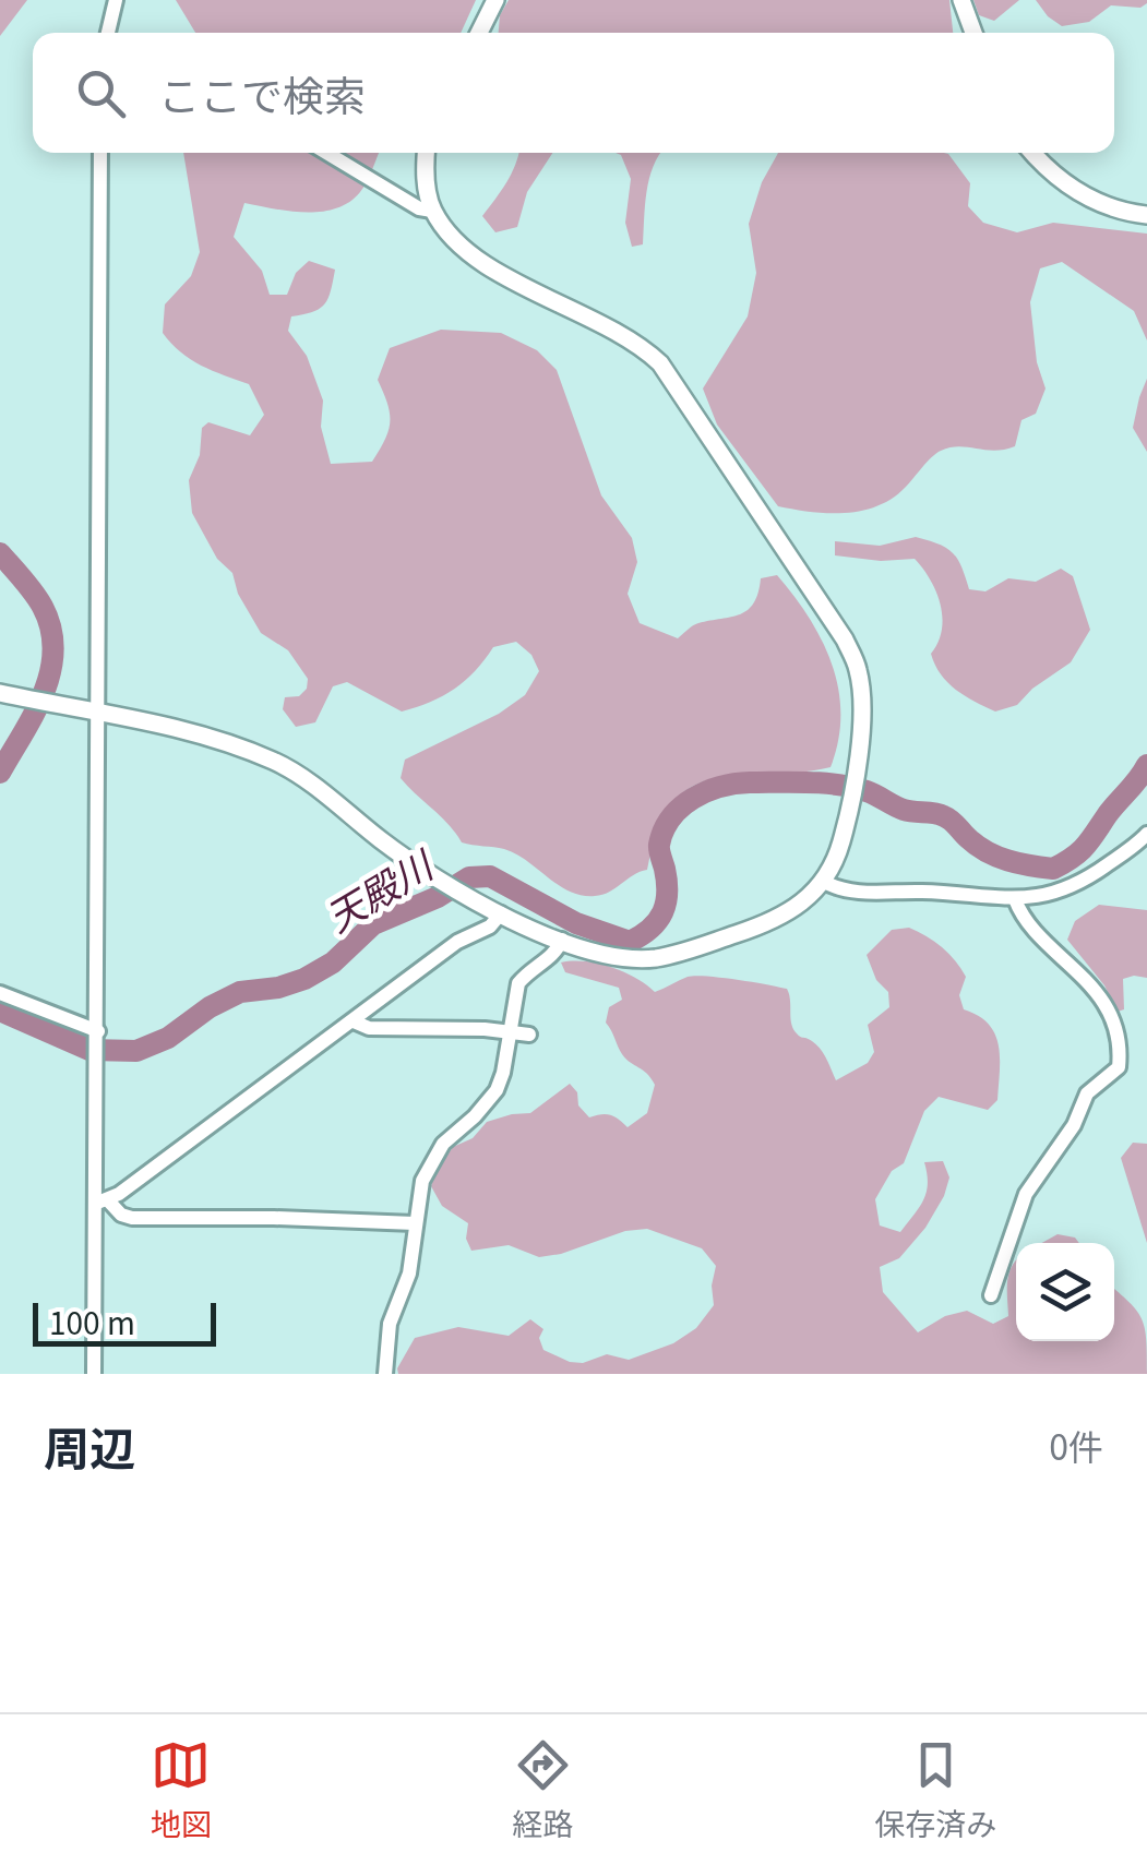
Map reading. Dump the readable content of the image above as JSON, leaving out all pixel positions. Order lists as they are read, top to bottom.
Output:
{
  "water": ["天殿川"],
  "scale_bar": "100 m",
  "page": {
    "search": "ここで検索",
    "scale": "100 m",
    "heading": ["周辺", "0件"],
    "nav": ["地図", "経路", "保存済み"]
  }
}
